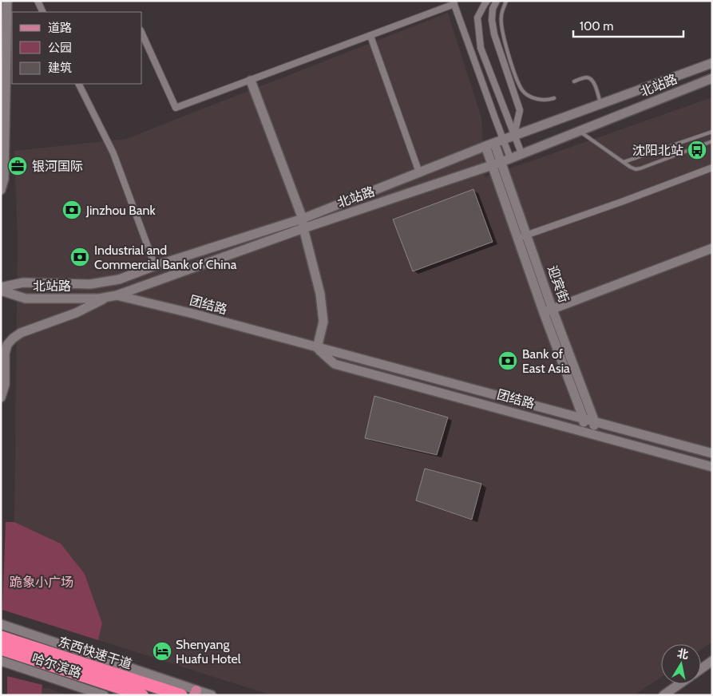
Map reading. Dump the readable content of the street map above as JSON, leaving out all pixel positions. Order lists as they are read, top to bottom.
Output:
{
  "streets": {
    "highway": ["东西快速干道"],
    "street": [
      "北站路",
      "迎宾街",
      "团结路",
      "哈尔滨路"
    ]
  },
  "crossings": [
    ["北站路", "迎宾街"],
    ["北站路", "团结路"],
    ["迎宾街", "团结路"]
  ],
  "parks": ["跪象小广场"],
  "places": {
    "bus stop": ["沈阳北站"],
    "office": ["银河国际"],
    "bank": ["Jinzhou Bank", "Industrial and Commercial Bank of China", "Bank of East Asia"],
    "hotel": ["Shenyang Huafu Hotel"]
  },
  "legend": ["道路", "公园", "建筑"],
  "scale_bar": "100 m",
  "north": "top"
}
